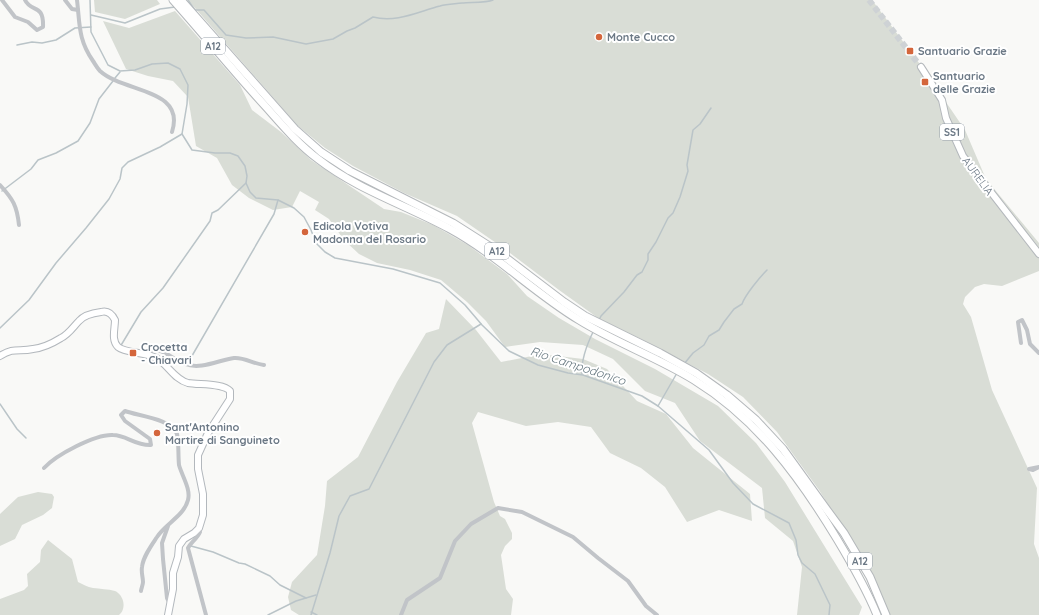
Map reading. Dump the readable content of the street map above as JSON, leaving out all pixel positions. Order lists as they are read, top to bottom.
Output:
{
  "streets": {
    "highway": ["A12"],
    "street": ["SS1", "AURELIA"]
  },
  "water": ["Rio Campodonico"],
  "places": {
    "other": ["Monte Cucco", "Edicola Votiva Madonna del Rosario", "Sant'Antonino Martire di Sanguineto"],
    "transit": ["Santuario Grazie", "Santuario delle Grazie", "Crocetta - Chiavari"]
  }
}
